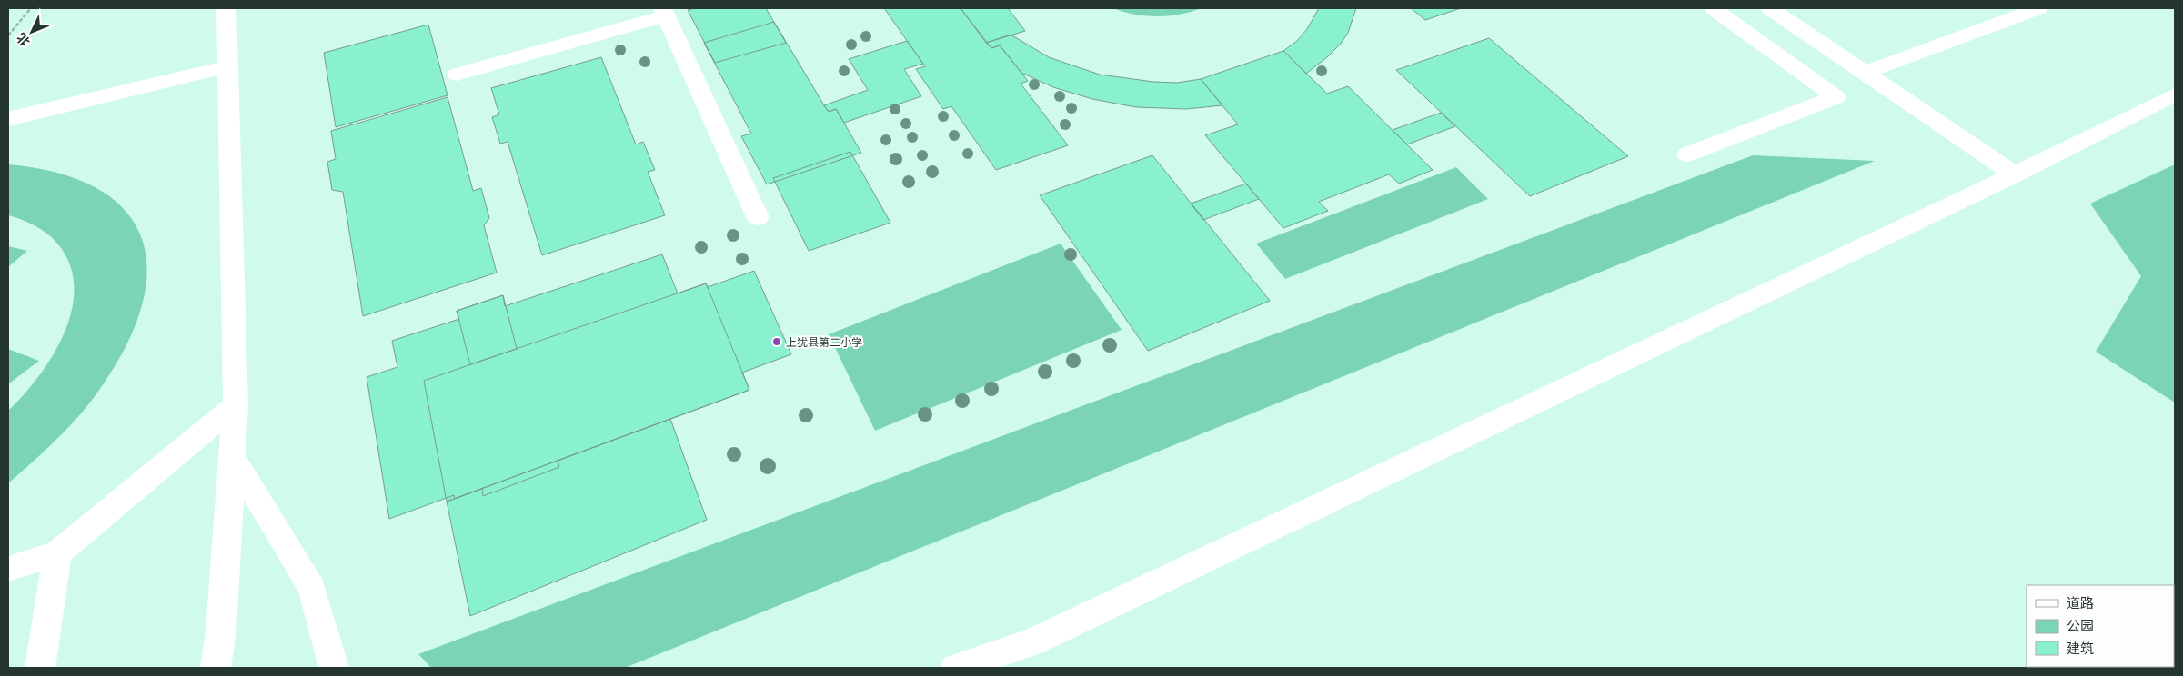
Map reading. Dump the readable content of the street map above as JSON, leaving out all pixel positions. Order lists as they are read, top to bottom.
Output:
{
  "places": ["上犹县第二小学"],
  "legend": ["道路", "公园", "建筑"],
  "north": "bottom left"
}
